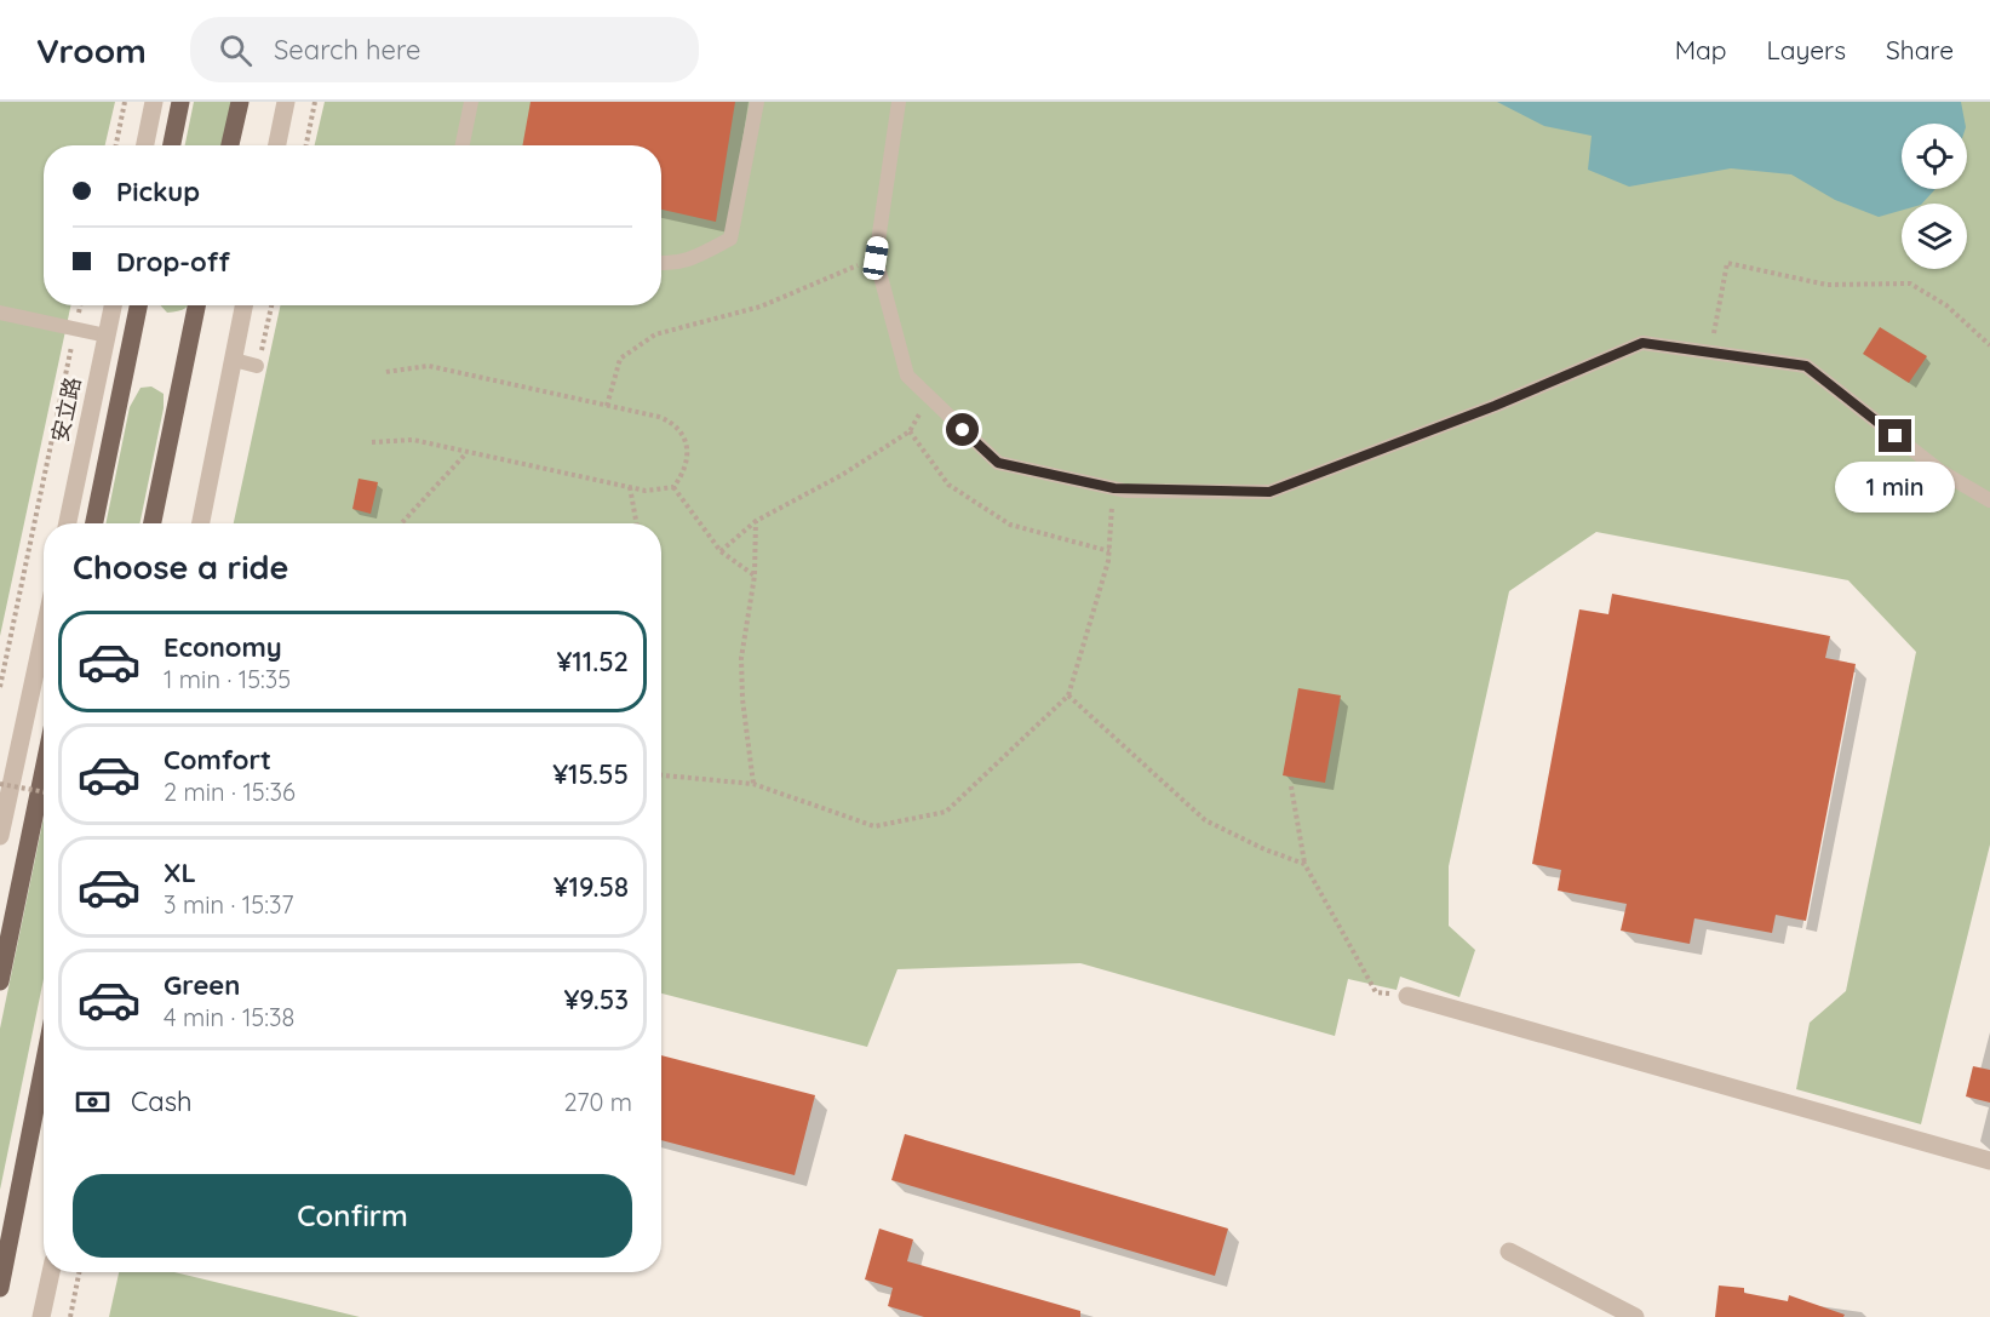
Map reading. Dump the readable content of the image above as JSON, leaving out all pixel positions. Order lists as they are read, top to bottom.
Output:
{
  "streets": {
    "street": ["安立路"]
  },
  "page": {
    "header": "Vroom",
    "search": "Search here",
    "nav": ["Map", "Layers", "Share"],
    "banner": ["Pickup", "Drop-off"],
    "bubble": "1 min",
    "heading": "Choose a ride",
    "list": [
      {
        "name": "Economy",
        "note": "1 min · 15:35",
        "value": "¥11.52"
      },
      {
        "name": "Comfort",
        "note": "2 min · 15:36",
        "value": "¥15.55"
      },
      {
        "name": "XL",
        "note": "3 min · 15:37",
        "value": "¥19.58"
      },
      {
        "name": "Green",
        "note": "4 min · 15:38",
        "value": "¥9.53"
      }
    ],
    "pay": ["Cash", "270 m"],
    "buttons": "Confirm"
  }
}
